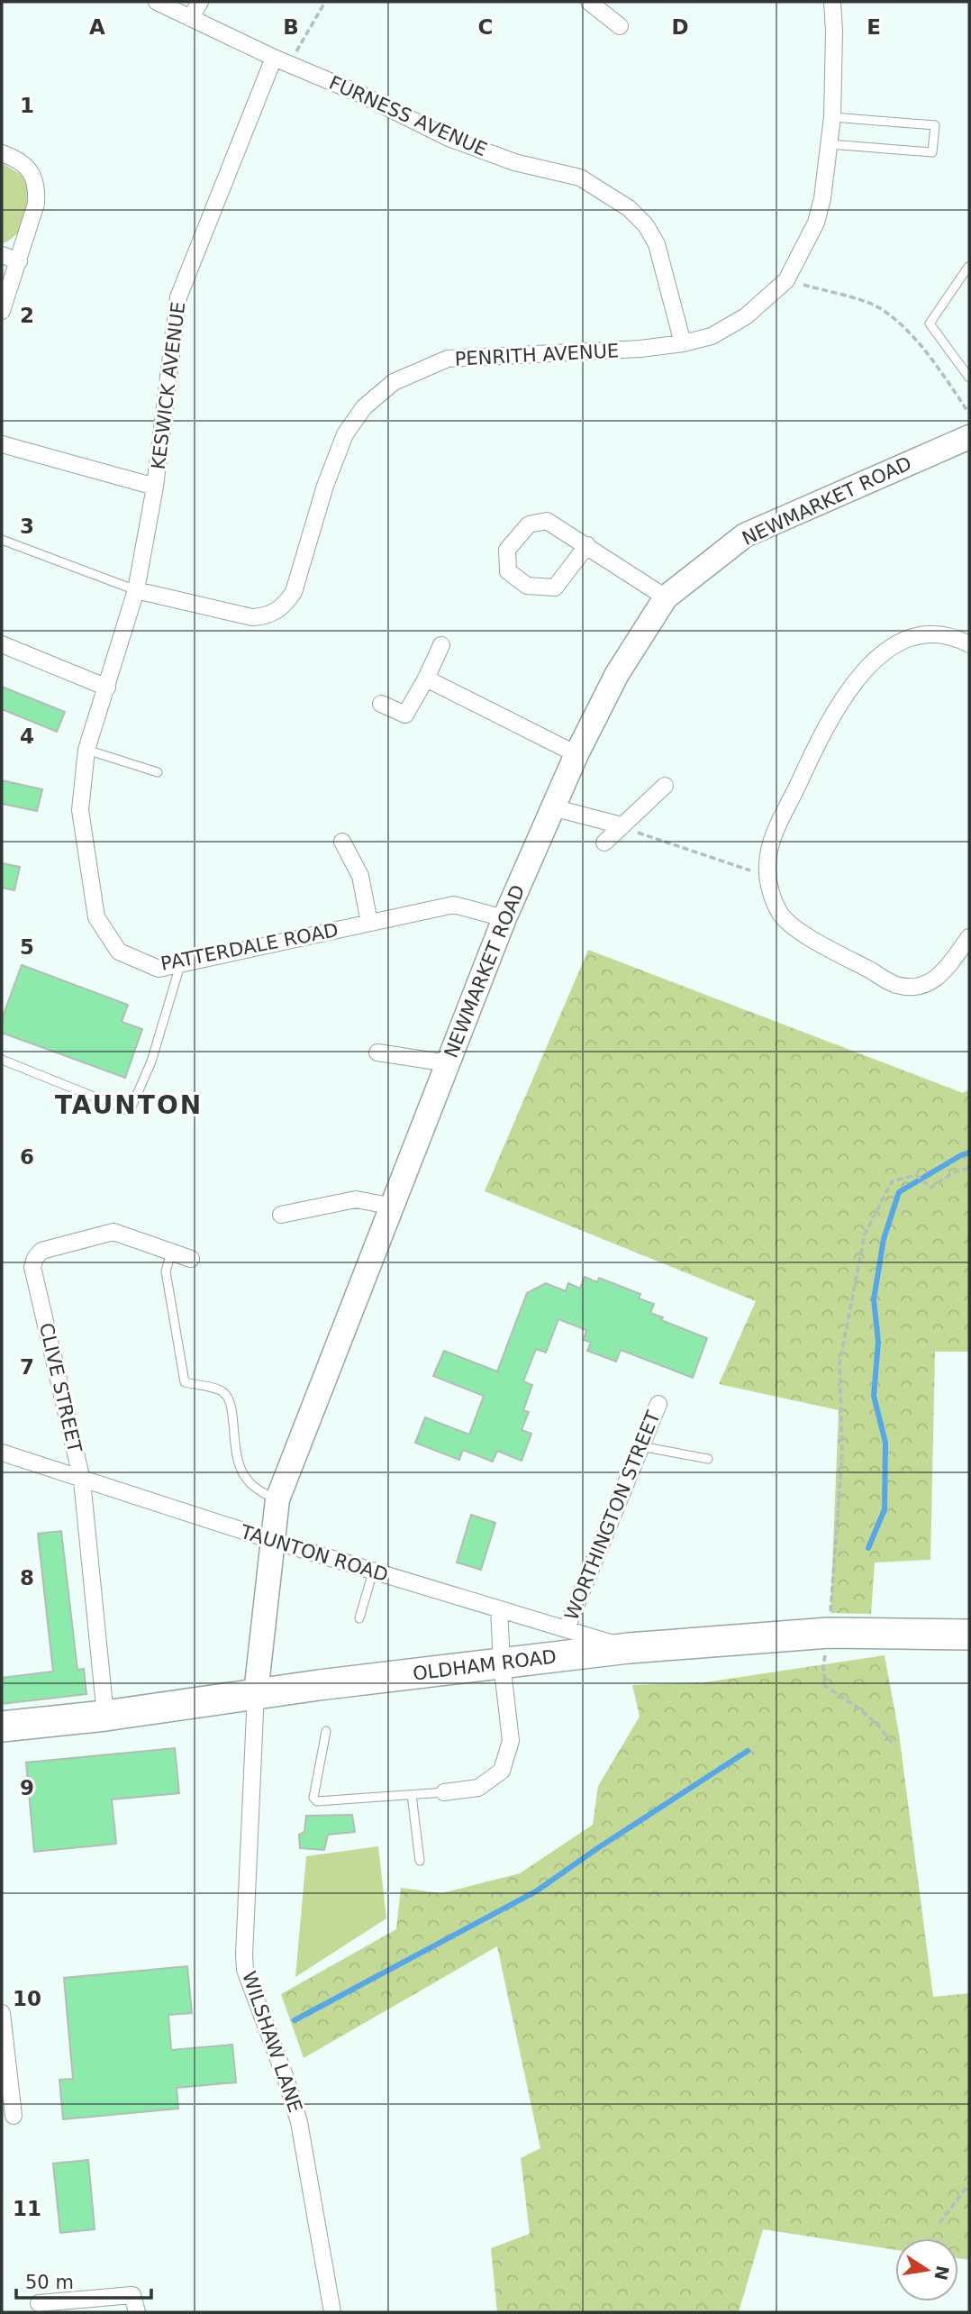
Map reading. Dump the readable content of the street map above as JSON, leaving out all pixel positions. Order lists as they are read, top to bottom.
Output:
{
  "streets": {
    "highway": ["OLDHAM ROAD"],
    "street": [
      "FURNESS AVENUE",
      "PENRITH AVENUE",
      "KESWICK AVENUE",
      "NEWMARKET ROAD",
      "PATTERDALE ROAD",
      "CLIVE STREET",
      "WORTHINGTON STREET",
      "TAUNTON ROAD",
      "WILSHAW LANE"
    ]
  },
  "crossings": [
    ["FURNESS AVENUE", "PENRITH AVENUE"],
    ["FURNESS AVENUE", "KESWICK AVENUE"],
    ["PENRITH AVENUE", "KESWICK AVENUE"],
    ["KESWICK AVENUE", "PATTERDALE ROAD"],
    ["NEWMARKET ROAD", "PATTERDALE ROAD"],
    ["NEWMARKET ROAD", "TAUNTON ROAD"],
    ["NEWMARKET ROAD", "OLDHAM ROAD"],
    ["NEWMARKET ROAD", "WILSHAW LANE"],
    ["CLIVE STREET", "TAUNTON ROAD"],
    ["CLIVE STREET", "OLDHAM ROAD"],
    ["WORTHINGTON STREET", "TAUNTON ROAD"],
    ["TAUNTON ROAD", "OLDHAM ROAD"],
    ["OLDHAM ROAD", "WILSHAW LANE"]
  ],
  "districts": ["TAUNTON"],
  "scale_bar": "50 m",
  "north": "right",
  "grid": {
    "columns": [
      "A",
      "B",
      "C",
      "D",
      "E"
    ],
    "rows": [
      "1",
      "2",
      "3",
      "4",
      "5",
      "6",
      "7",
      "8",
      "9",
      "10",
      "11"
    ]
  }
}
